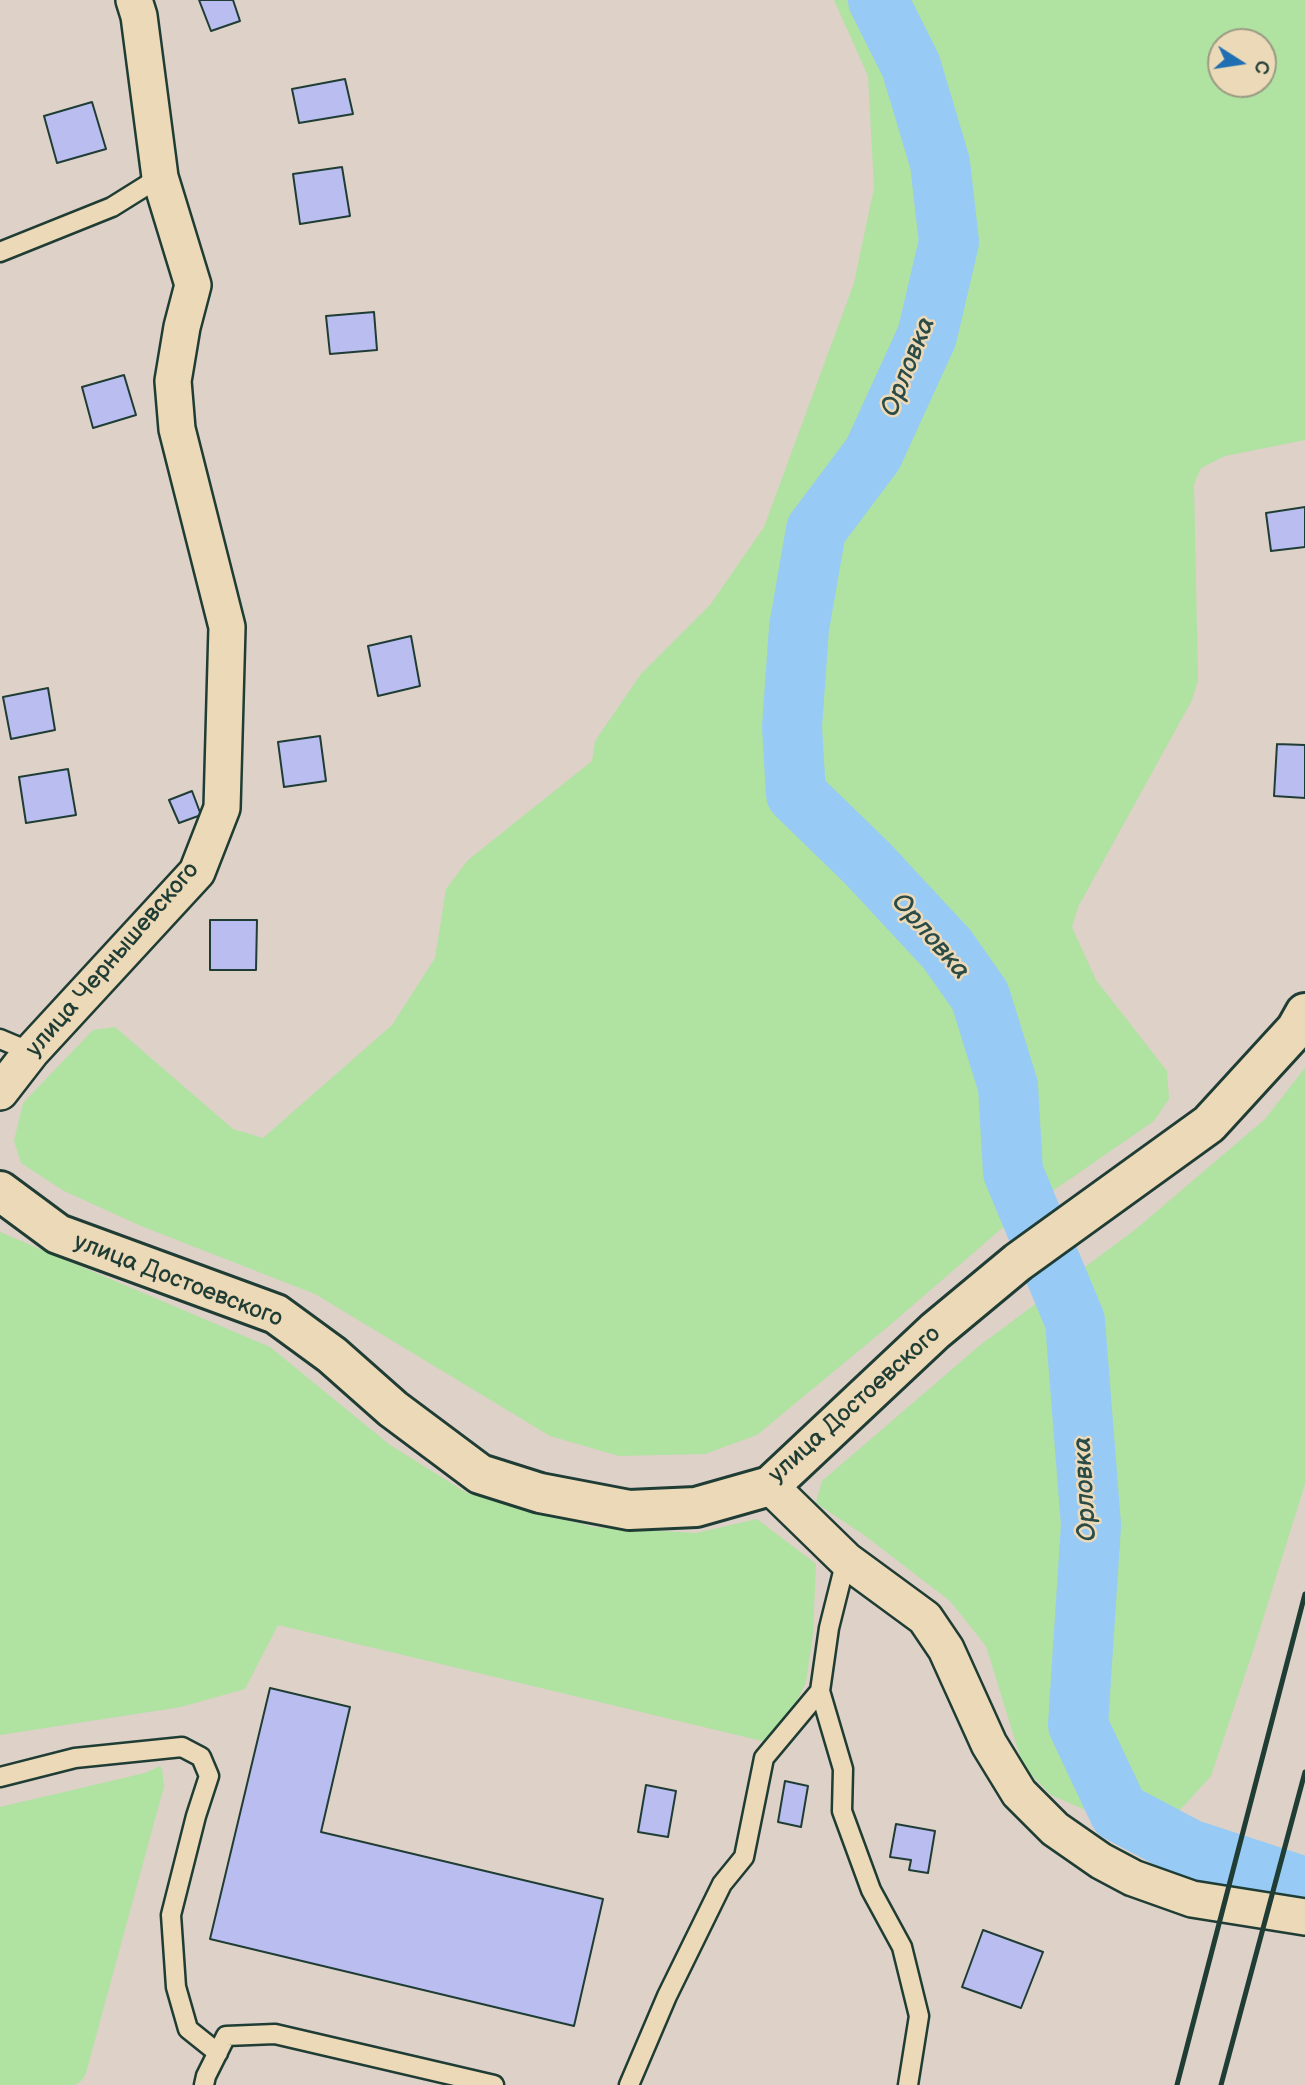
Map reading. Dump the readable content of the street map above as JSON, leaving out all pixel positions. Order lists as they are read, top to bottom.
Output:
{
  "streets": {
    "main road": ["улица Достоевского"],
    "street": ["улица Чернышевского"]
  },
  "water": ["Орловка"],
  "north": "right"
}
